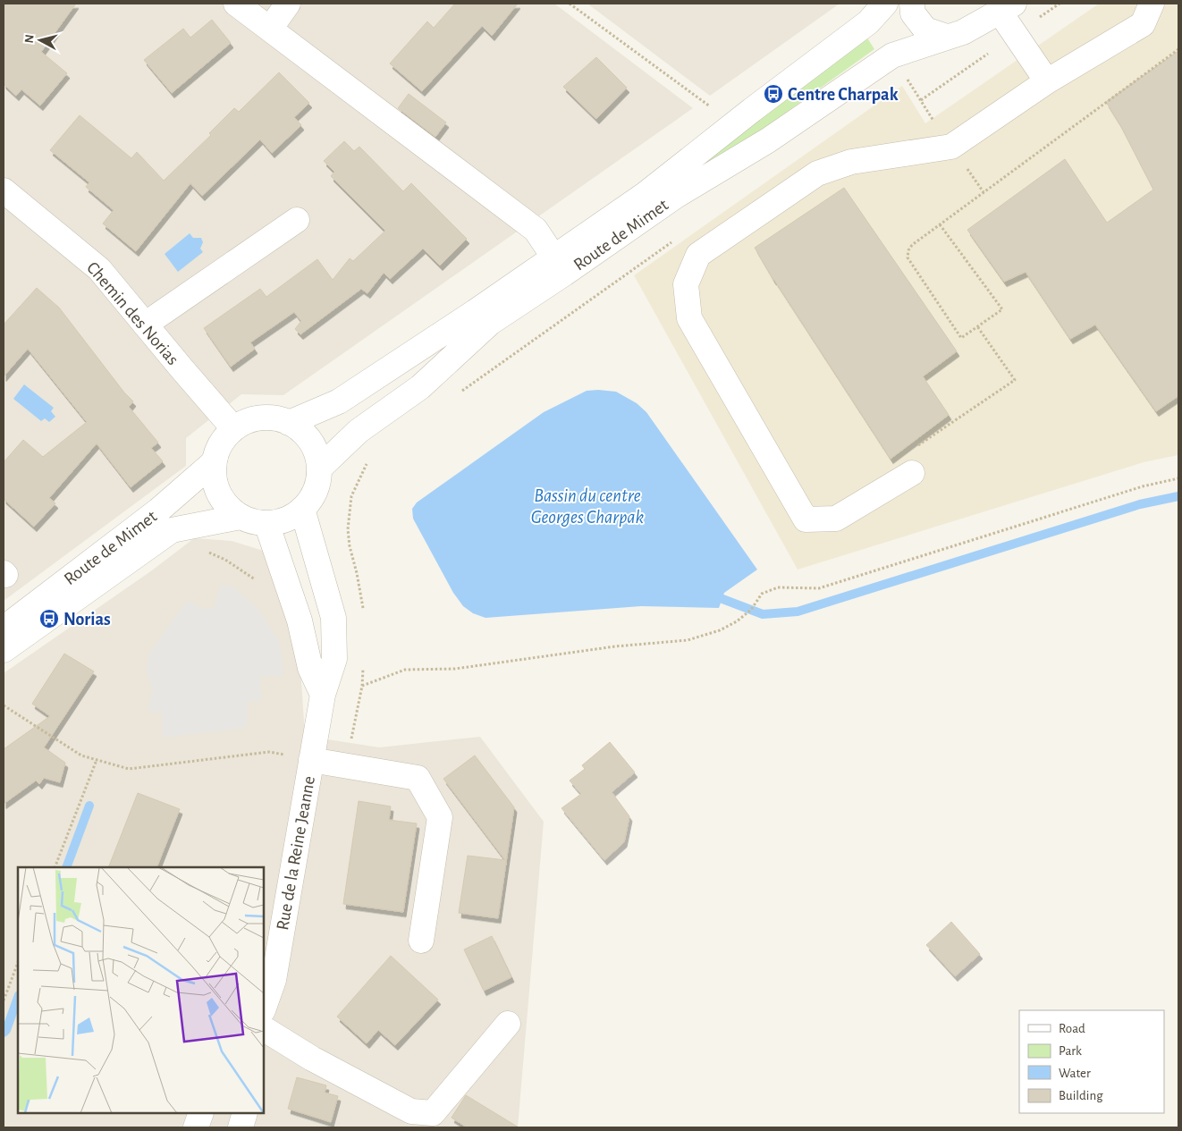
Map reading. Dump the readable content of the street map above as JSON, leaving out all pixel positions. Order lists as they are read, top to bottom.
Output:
{
  "streets": {
    "street": ["Route de Mimet", "Chemin des Norias", "Rue de la Reine Jeanne"]
  },
  "crossings": [
    ["Route de Mimet", "Chemin des Norias"],
    ["Route de Mimet", "Rue de la Reine Jeanne"],
    ["Chemin des Norias", "Rue de la Reine Jeanne"]
  ],
  "water": ["Bassin du centre Georges Charpak"],
  "places": {
    "bus stop": ["Centre Charpak", "Norias"]
  },
  "legend": [
    "Road",
    "Park",
    "Water",
    "Building"
  ],
  "north": "left"
}
